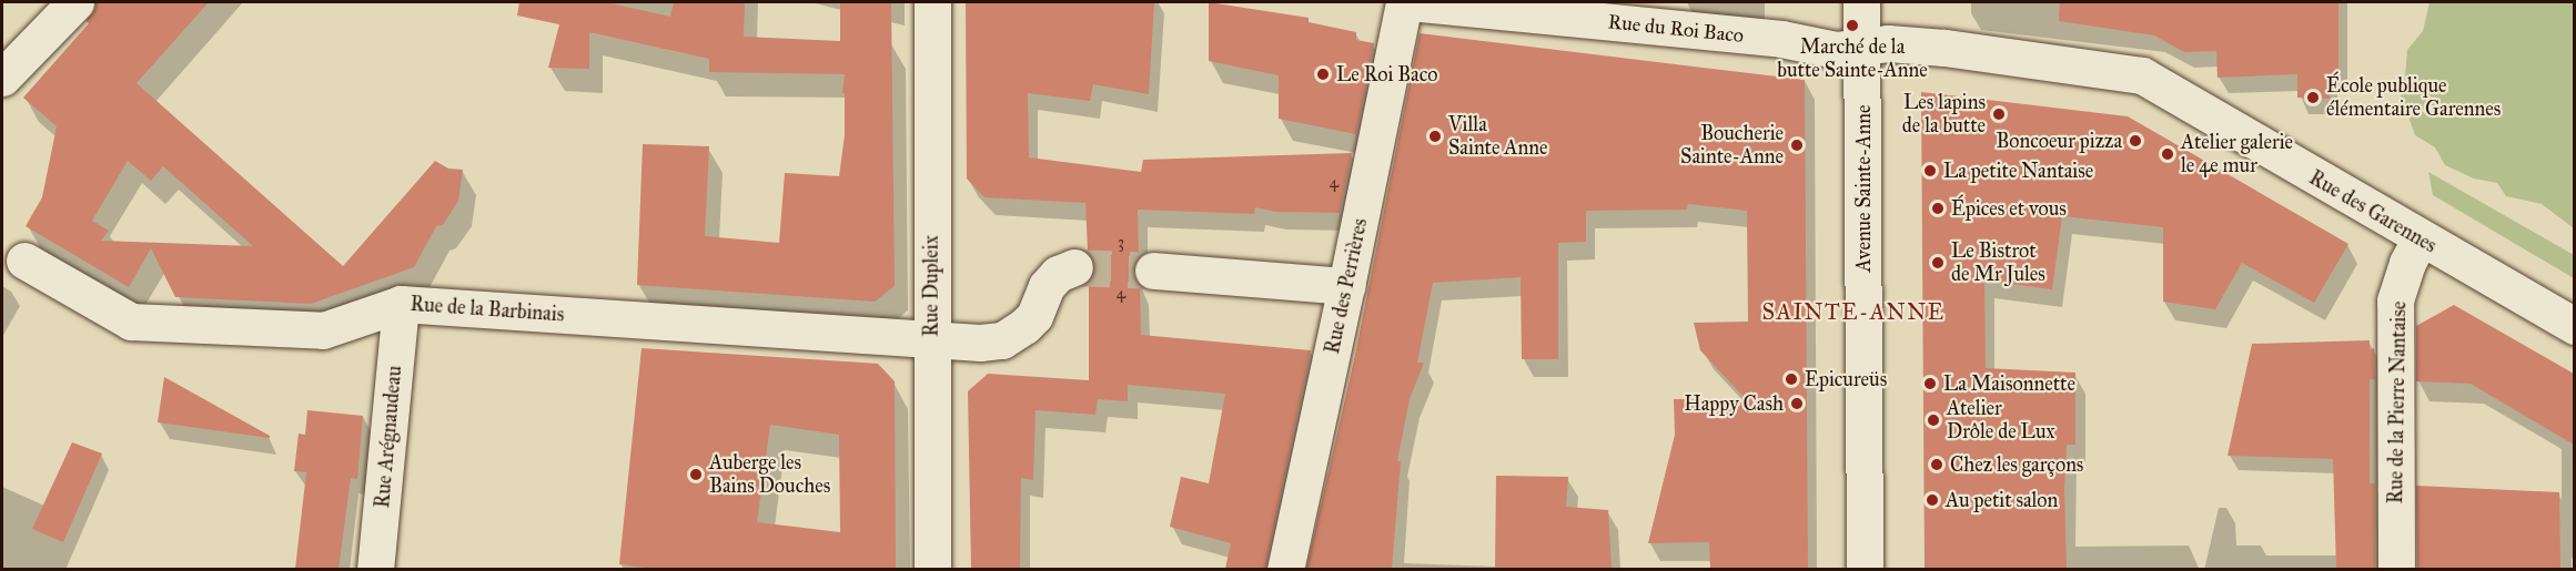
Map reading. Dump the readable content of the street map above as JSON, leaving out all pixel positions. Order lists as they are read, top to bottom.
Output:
{
  "streets": {
    "street": [
      "Rue du Roi Baco",
      "Avenue Sainte-Anne",
      "Rue des Garennes",
      "Rue Dupleix",
      "Rue des Perrières",
      "Rue de la Barbinais",
      "Rue de la Pierre Nantaise",
      "Rue Arégnaudeau"
    ]
  },
  "crossings": [
    ["Rue du Roi Baco", "Avenue Sainte-Anne"],
    ["Rue du Roi Baco", "Rue des Garennes"],
    ["Avenue Sainte-Anne", "Rue des Garennes"],
    ["Rue des Garennes", "Rue de la Pierre Nantaise"],
    ["Rue Dupleix", "Rue de la Barbinais"],
    ["Rue de la Barbinais", "Rue Arégnaudeau"]
  ],
  "districts": ["SAINTE-ANNE"],
  "places": [
    "Marché de la butte Sainte-Anne",
    "Le Roi Baco",
    "École publique élémentaire Garennes",
    "Les lapins de la butte",
    "Villa Sainte Anne",
    "Boncoeur pizza",
    "Boucherie Sainte-Anne",
    "Atelier galerie le 4e mur",
    "La petite Nantaise",
    "Épices et vous",
    "Le Bistrot de Mr Jules",
    "Epicureüs",
    "La Maisonnette",
    "Happy Cash",
    "Atelier Drôle de Lux",
    "Chez les garçons",
    "Auberge les Bains Douches",
    "Au petit salon"
  ],
  "house_numbers": ["4", "3", "4"]
}
